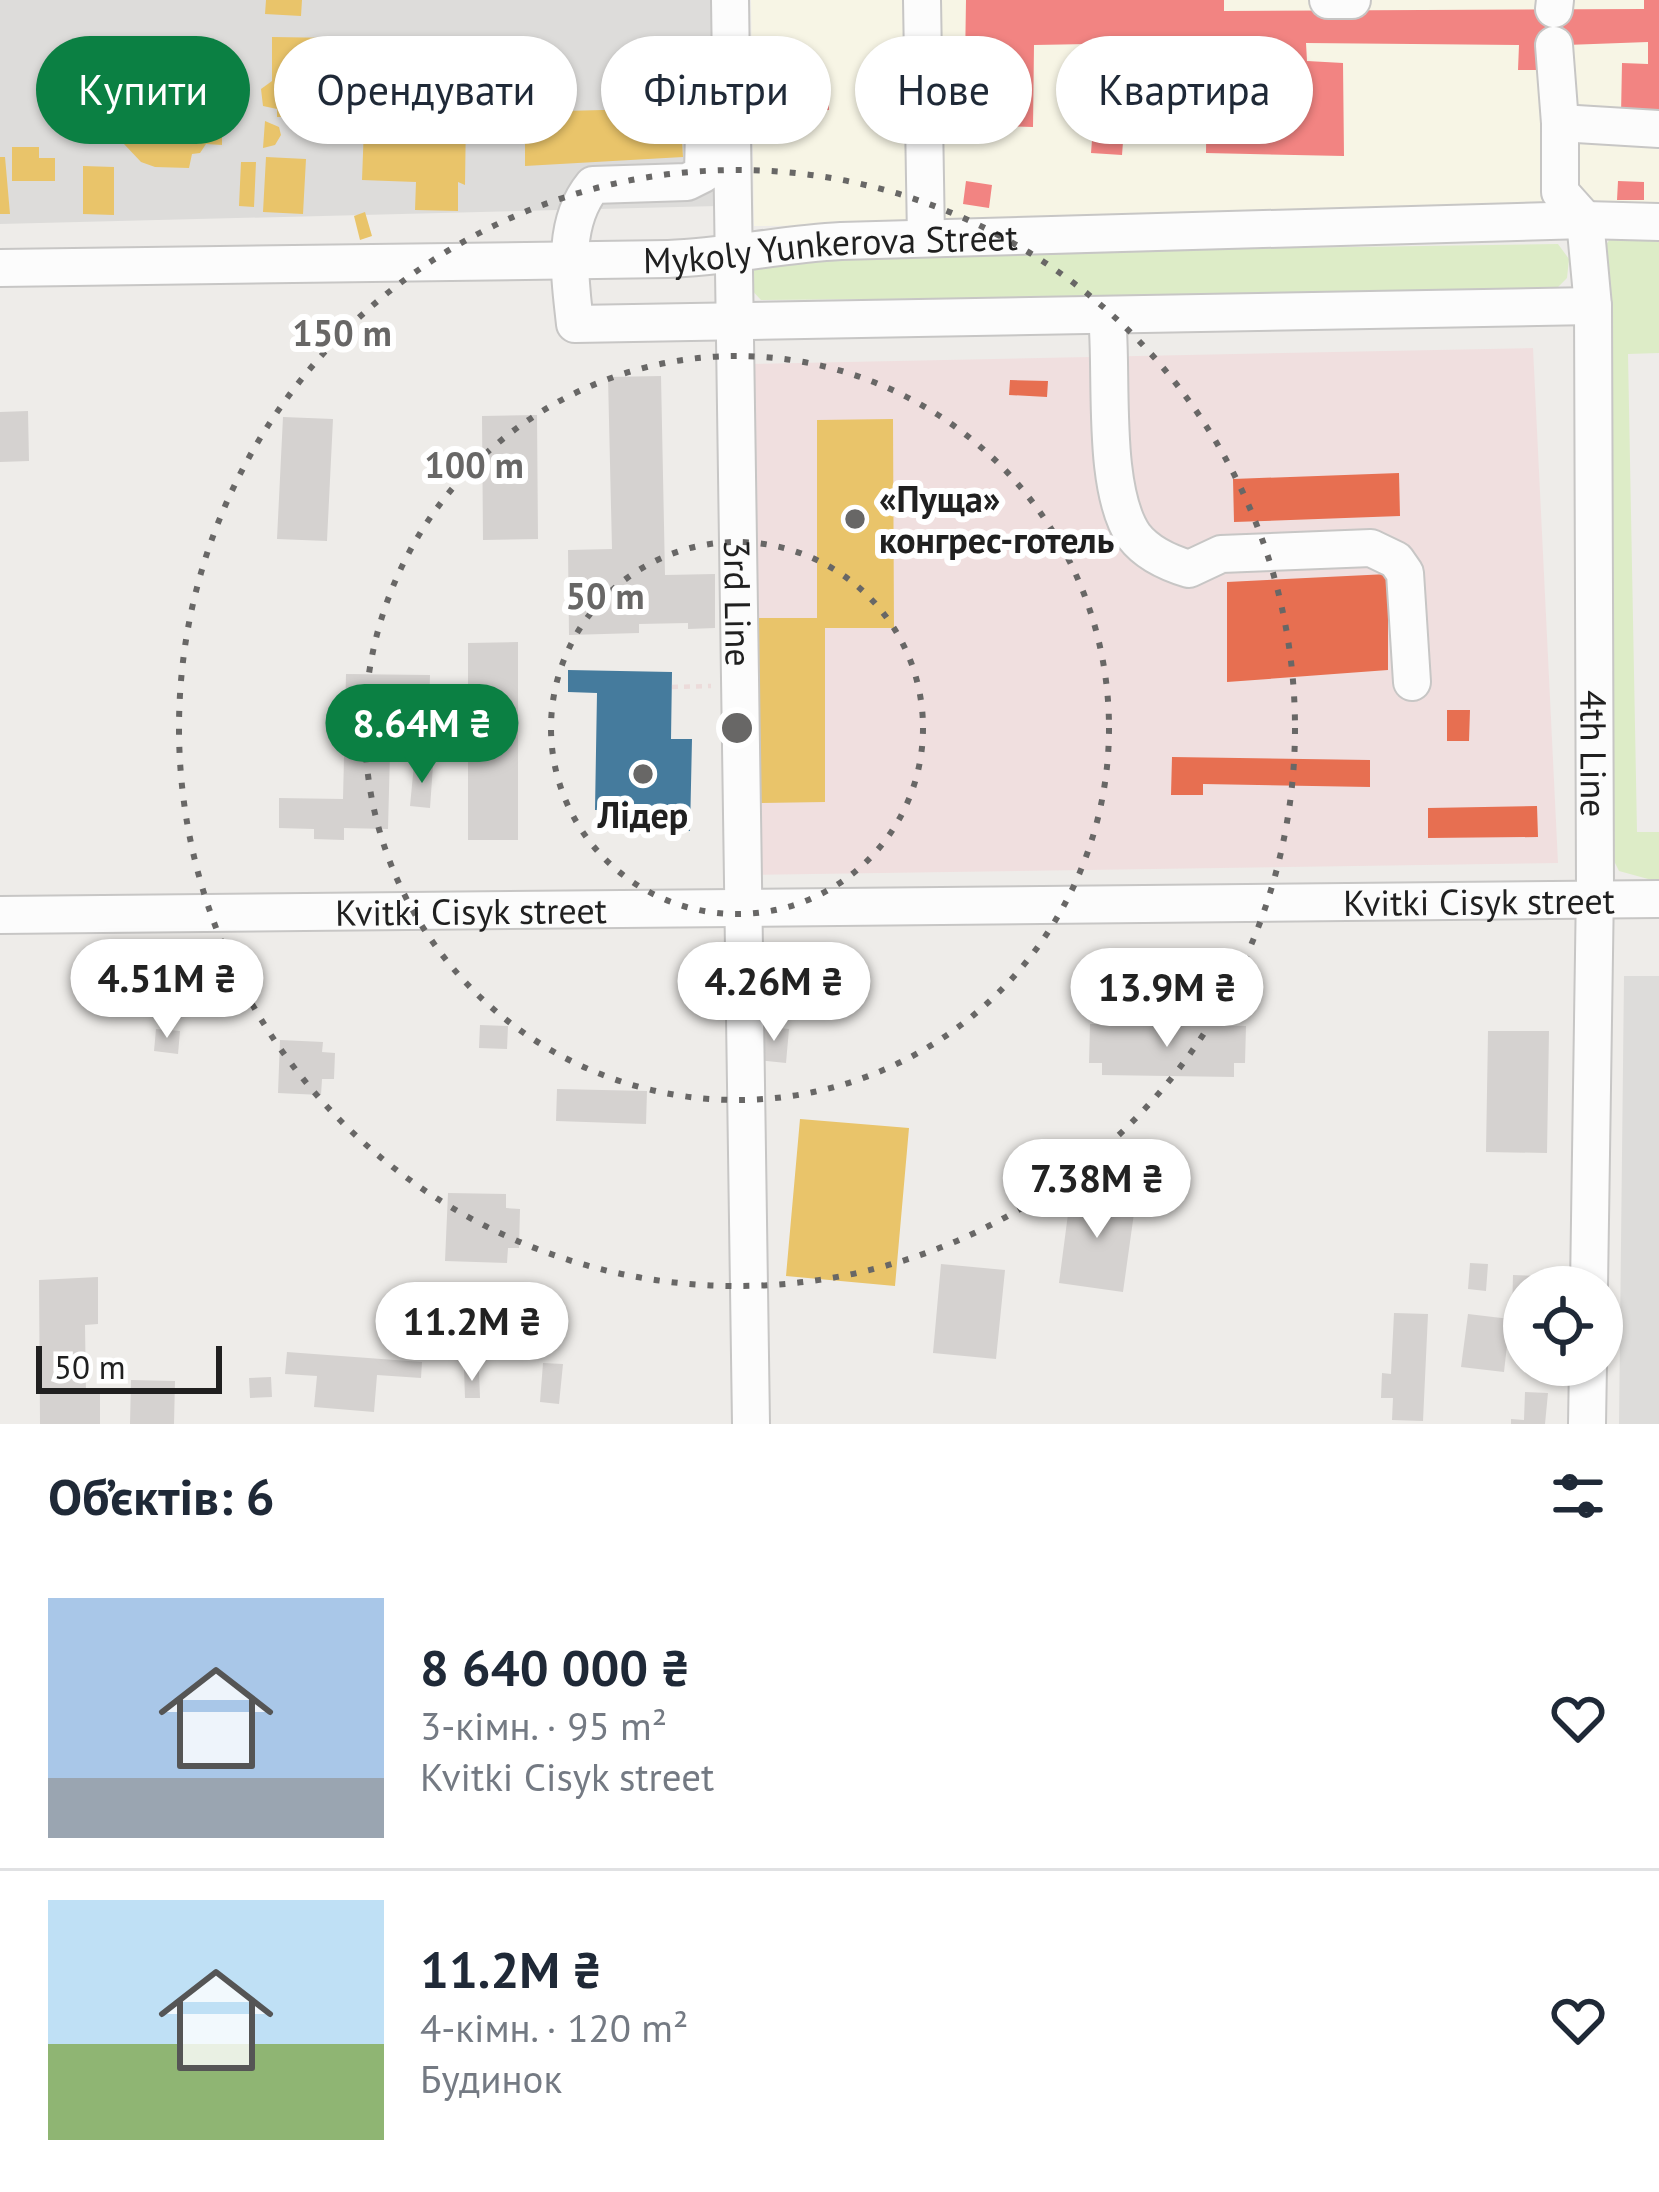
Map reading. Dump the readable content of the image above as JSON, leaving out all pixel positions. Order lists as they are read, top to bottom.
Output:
{
  "streets": {
    "street": [
      "Mykoly Yunkerova Street",
      "3rd Line",
      "4th Line",
      "Kvitki Cisyk street"
    ]
  },
  "crossings": [
    ["Mykoly Yunkerova Street", "3rd Line"],
    ["Mykoly Yunkerova Street", "4th Line"],
    ["3rd Line", "Kvitki Cisyk street"],
    ["4th Line", "Kvitki Cisyk street"]
  ],
  "places": ["«Пуща» конгрес-готель", "Лідер"],
  "scale_bar": "50 m",
  "page": {
    "chip": [
      "Купити",
      "Орендувати",
      "Фільтри",
      "Нове",
      "Квартира"
    ],
    "price": [
      "8.64M ₴",
      "4.51M ₴",
      "4.26M ₴",
      "13.9M ₴",
      "7.38M ₴",
      "11.2M ₴"
    ],
    "scale": "50 m",
    "heading": "Об’єктів: 6",
    "list": [
      {
        "name": "8 640 000 ₴",
        "note": "3-кімн. · 95 m² · Kvitki Cisyk street"
      },
      {
        "name": "11.2M ₴",
        "note": "4-кімн. · 120 m² · Будинок"
      }
    ]
  },
  "rings": ["150 m", "100 m", "50 m"]
}
